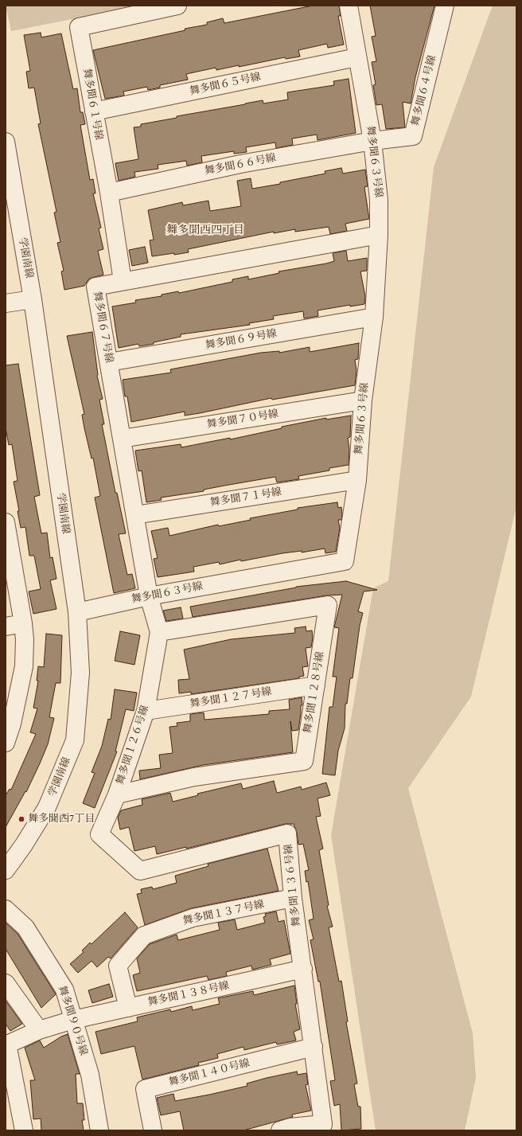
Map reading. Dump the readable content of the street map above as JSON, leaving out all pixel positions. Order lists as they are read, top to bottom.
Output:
{
  "streets": {
    "street": [
      "舞多聞６５号線",
      "舞多聞６４号線",
      "舞多聞６１号線",
      "舞多聞６３号線",
      "舞多聞６６号線",
      "学園南線",
      "舞多聞６７号線",
      "舞多聞６９号線",
      "舞多聞７０号線",
      "舞多聞７１号線",
      "舞多聞１２８号線",
      "舞多聞１２７号線",
      "舞多聞１２６号線",
      "舞多聞１３６号線",
      "舞多聞１３７号線",
      "舞多聞１３８号線",
      "舞多聞９０号線",
      "舞多聞１４０号線"
    ]
  },
  "crossings": [
    ["舞多聞６５号線", "舞多聞６１号線"],
    ["舞多聞６５号線", "舞多聞６３号線"],
    ["舞多聞６４号線", "舞多聞６３号線"],
    ["舞多聞６４号線", "舞多聞６６号線"],
    ["舞多聞６１号線", "舞多聞６６号線"],
    ["舞多聞６１号線", "舞多聞６７号線"],
    ["舞多聞６３号線", "舞多聞６６号線"],
    ["舞多聞６３号線", "学園南線"],
    ["舞多聞６３号線", "舞多聞６７号線"],
    ["舞多聞６３号線", "舞多聞６９号線"],
    ["舞多聞６３号線", "舞多聞７０号線"],
    ["舞多聞６３号線", "舞多聞７１号線"],
    ["舞多聞６３号線", "舞多聞１２６号線"],
    ["舞多聞６７号線", "舞多聞６９号線"],
    ["舞多聞６７号線", "舞多聞７０号線"],
    ["舞多聞６７号線", "舞多聞７１号線"],
    ["舞多聞６７号線", "舞多聞１２６号線"],
    ["舞多聞１２８号線", "舞多聞１２７号線"],
    ["舞多聞１２８号線", "舞多聞１２６号線"],
    ["舞多聞１２７号線", "舞多聞１２６号線"],
    ["舞多聞１２６号線", "舞多聞１３６号線"],
    ["舞多聞１３６号線", "舞多聞１３７号線"],
    ["舞多聞１３６号線", "舞多聞１３８号線"],
    ["舞多聞１３６号線", "舞多聞１４０号線"],
    ["舞多聞１３７号線", "舞多聞１３８号線"],
    ["舞多聞１３８号線", "舞多聞９０号線"]
  ],
  "districts": ["舞多聞西四丁目"],
  "places": ["舞多聞西7丁目"]
}
